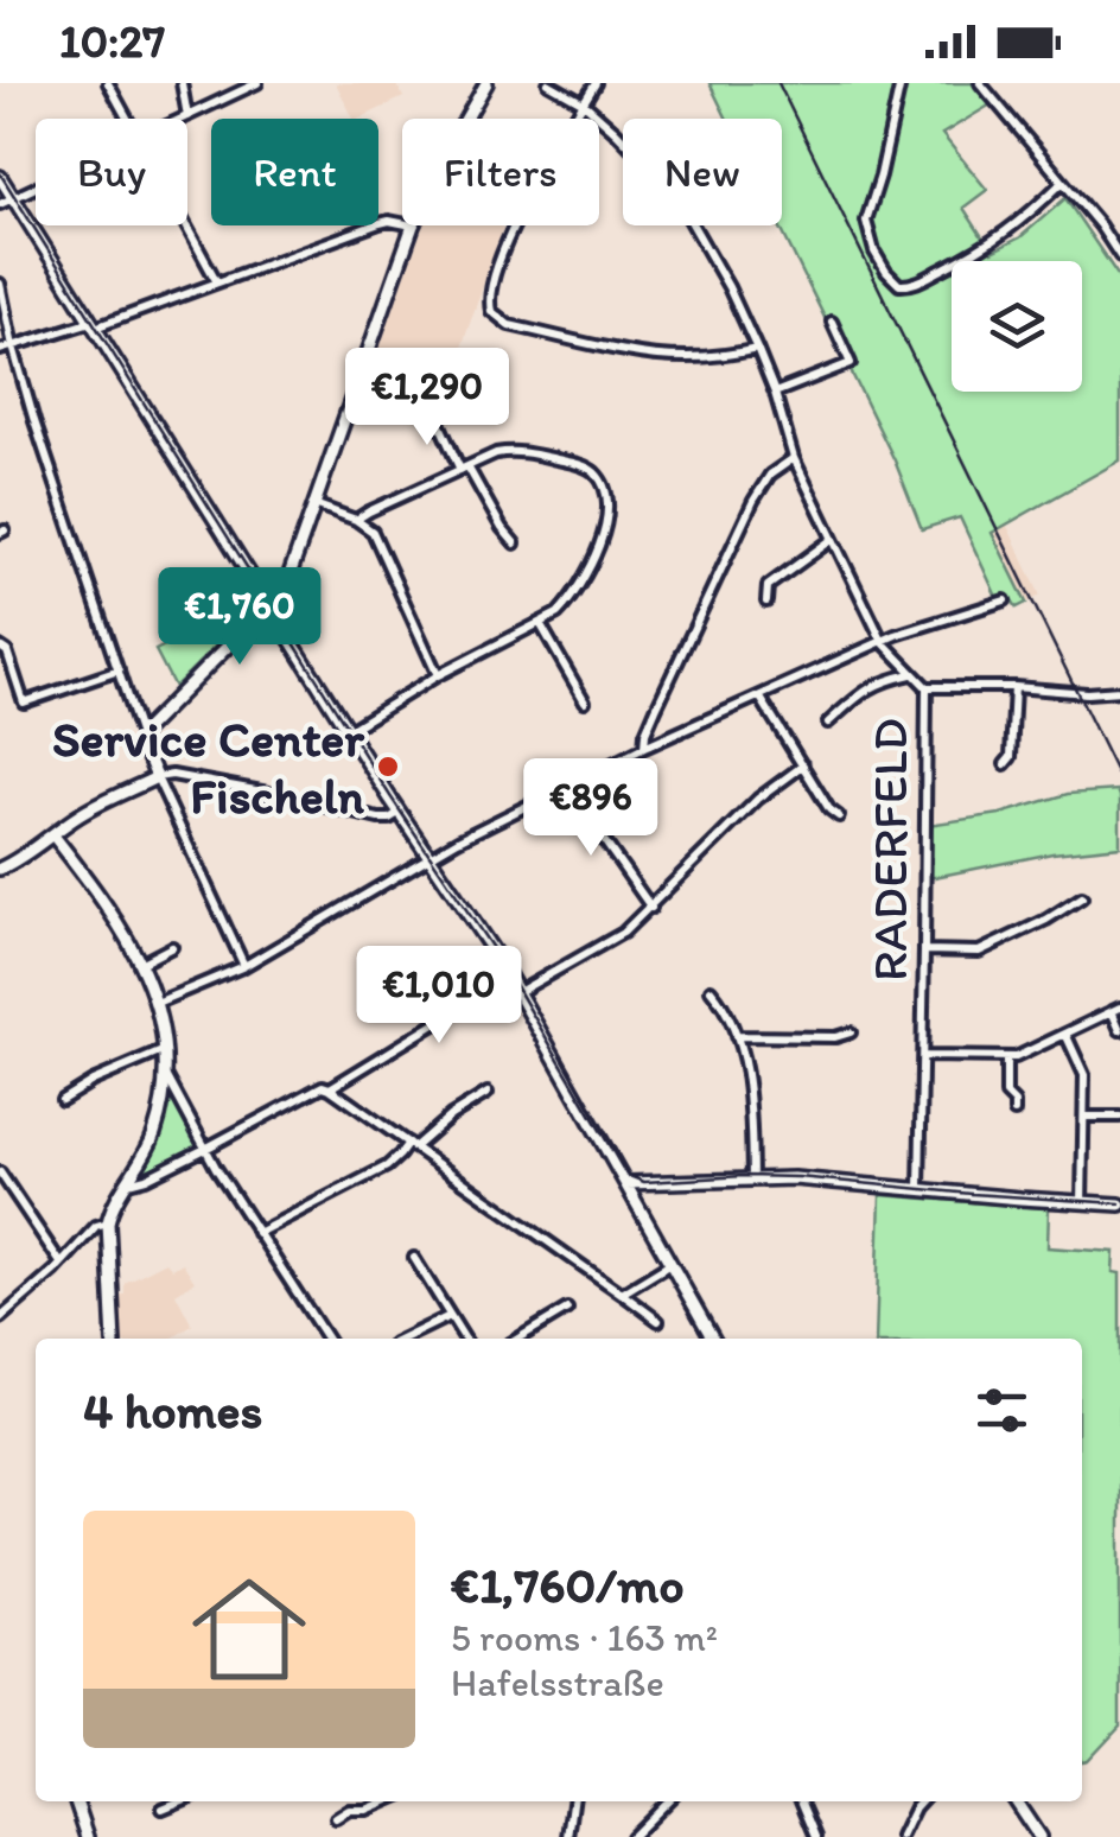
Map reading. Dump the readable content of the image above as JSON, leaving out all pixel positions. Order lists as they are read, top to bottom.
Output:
{
  "streets": {
    "street": ["RADERFELD"]
  },
  "places": ["Service Center Fischeln"],
  "page": {
    "status": "10:27",
    "chip": [
      "Buy",
      "Rent",
      "Filters",
      "New"
    ],
    "price": [
      "€1,290",
      "€1,760",
      "€896",
      "€1,010"
    ],
    "heading": "4 homes",
    "list": [
      {
        "name": "€1,760/mo",
        "note": "5 rooms · 163 m² · Hafelsstraße"
      }
    ]
  }
}
